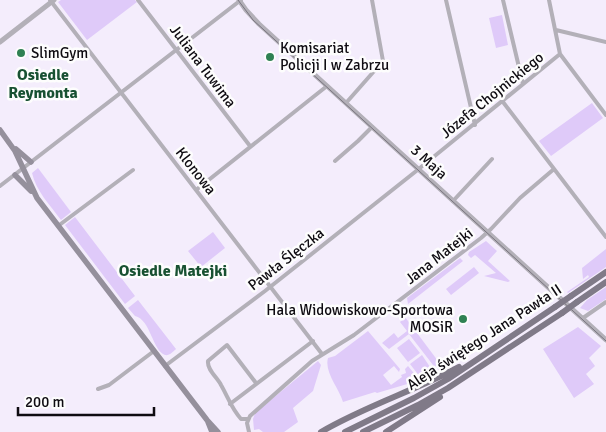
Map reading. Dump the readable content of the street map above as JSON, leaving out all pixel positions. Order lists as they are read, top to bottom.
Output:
{
  "streets": {
    "main road": ["Aleja świętego Jana Pawła II"],
    "street": [
      "Juliana Tuwima",
      "Józefa Chojnickiego",
      "3 Maja",
      "Klonowa",
      "Jana Matejki",
      "Pawła Ślęczka"
    ]
  },
  "crossings": [
    ["Józefa Chojnickiego", "3 Maja"],
    ["Józefa Chojnickiego", "Pawła Ślęczka"],
    ["3 Maja", "Jana Matejki"],
    ["3 Maja", "Pawła Ślęczka"],
    ["Klonowa", "Jana Matejki"],
    ["Klonowa", "Pawła Ślęczka"]
  ],
  "districts": ["Osiedle Reymonta", "Osiedle Matejki"],
  "places": ["SlimGym", "Komisariat Policji I w Zabrzu", "Hala Widowiskowo-Sportowa MOSiR"],
  "scale_bar": "200 m"
}
